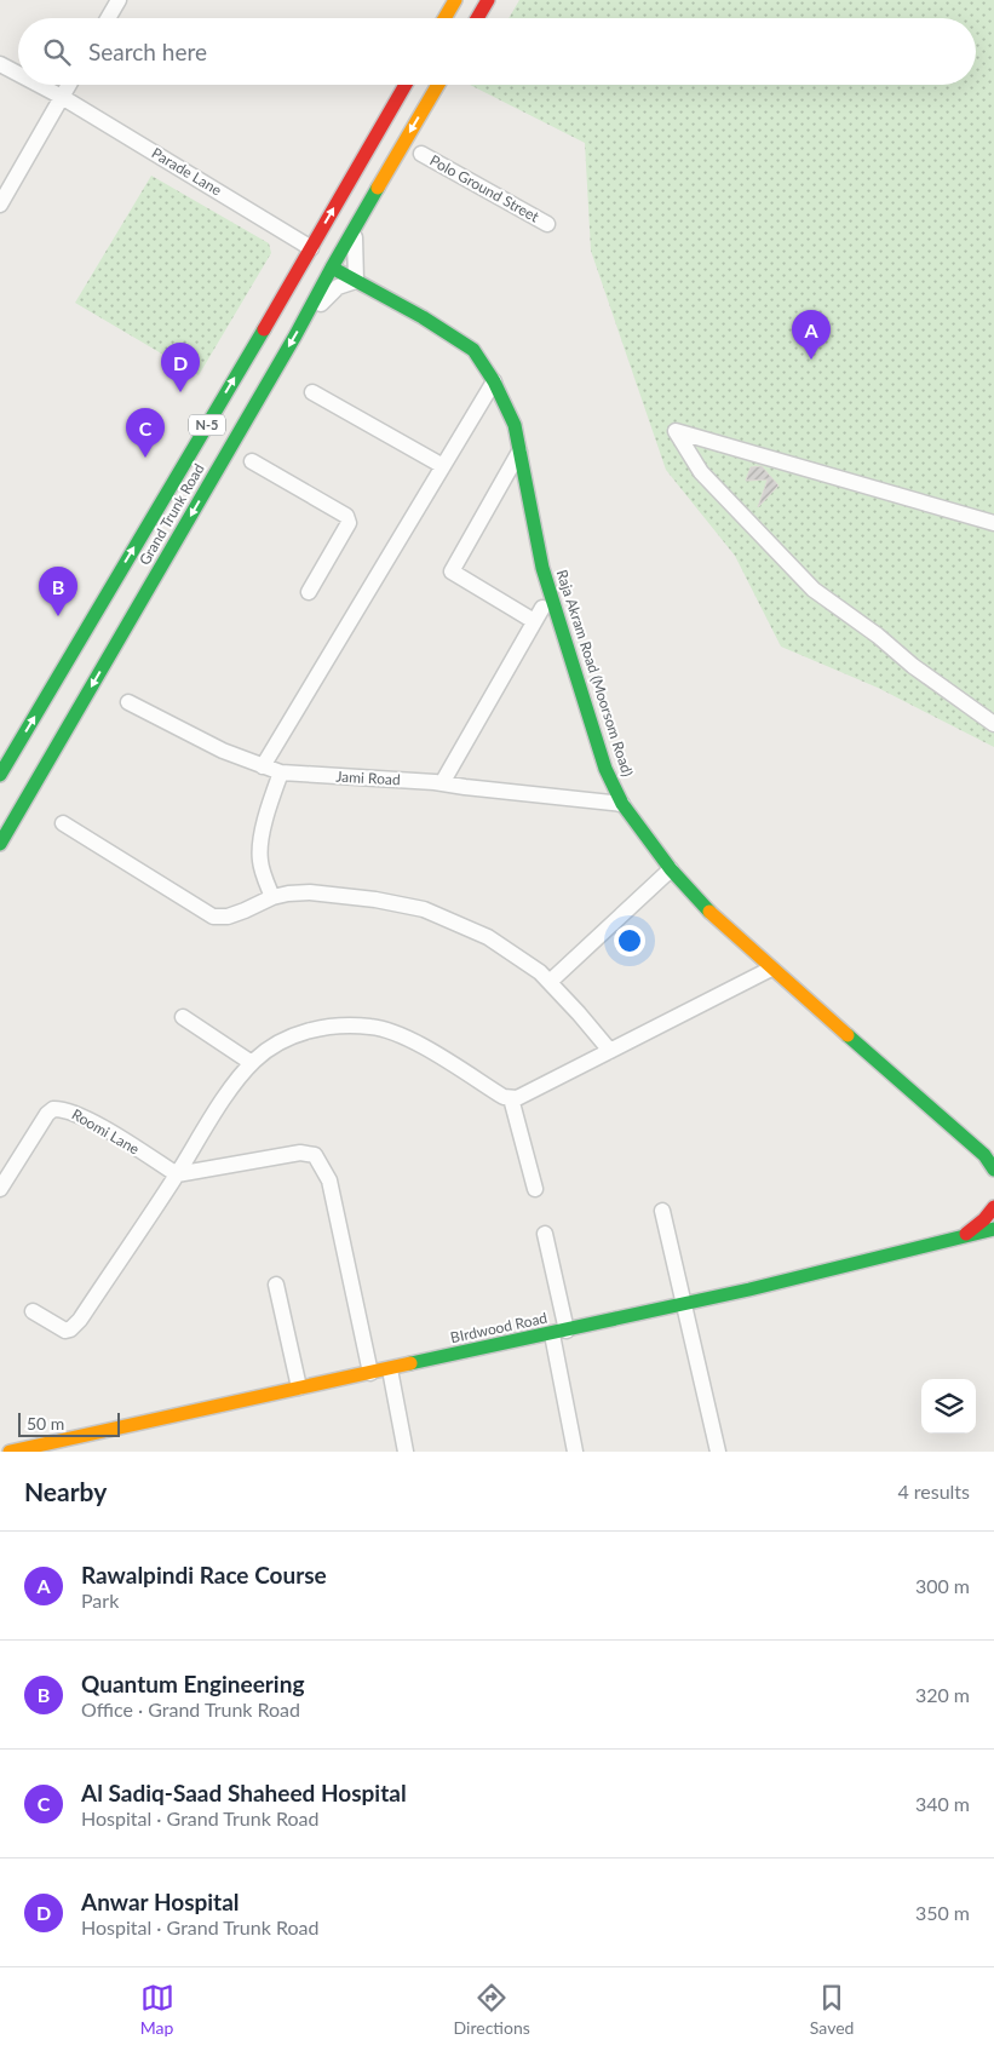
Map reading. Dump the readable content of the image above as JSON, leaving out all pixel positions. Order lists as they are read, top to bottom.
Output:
{
  "streets": {
    "main road": [
      "N-5",
      "Grand Trunk Road",
      "Raja Akram Road (Moorsom Road)",
      "BIrdwood Road"
    ],
    "street": [
      "Parade Lane",
      "Polo Ground Street",
      "Jami Road",
      "Roomi Lane"
    ]
  },
  "crossings": [
    ["Parade Lane", "Grand Trunk Road"],
    ["Grand Trunk Road", "Raja Akram Road (Moorsom Road)"],
    ["Raja Akram Road (Moorsom Road)", "Jami Road"]
  ],
  "scale_bar": "50 m",
  "page": {
    "search": "Search here",
    "pins": [
      "A",
      "D",
      "C",
      "B"
    ],
    "scale": "50 m",
    "heading": ["Nearby", "4 results"],
    "list": [
      {
        "mark": "A",
        "name": "Rawalpindi Race Course",
        "note": "Park",
        "value": "300 m"
      },
      {
        "mark": "B",
        "name": "Quantum Engineering",
        "note": "Office · Grand Trunk Road",
        "value": "320 m"
      },
      {
        "mark": "C",
        "name": "Al Sadiq-Saad Shaheed Hospital",
        "note": "Hospital · Grand Trunk Road",
        "value": "340 m"
      },
      {
        "mark": "D",
        "name": "Anwar Hospital",
        "note": "Hospital · Grand Trunk Road",
        "value": "350 m"
      }
    ],
    "nav": ["Map", "Directions", "Saved"]
  }
}
